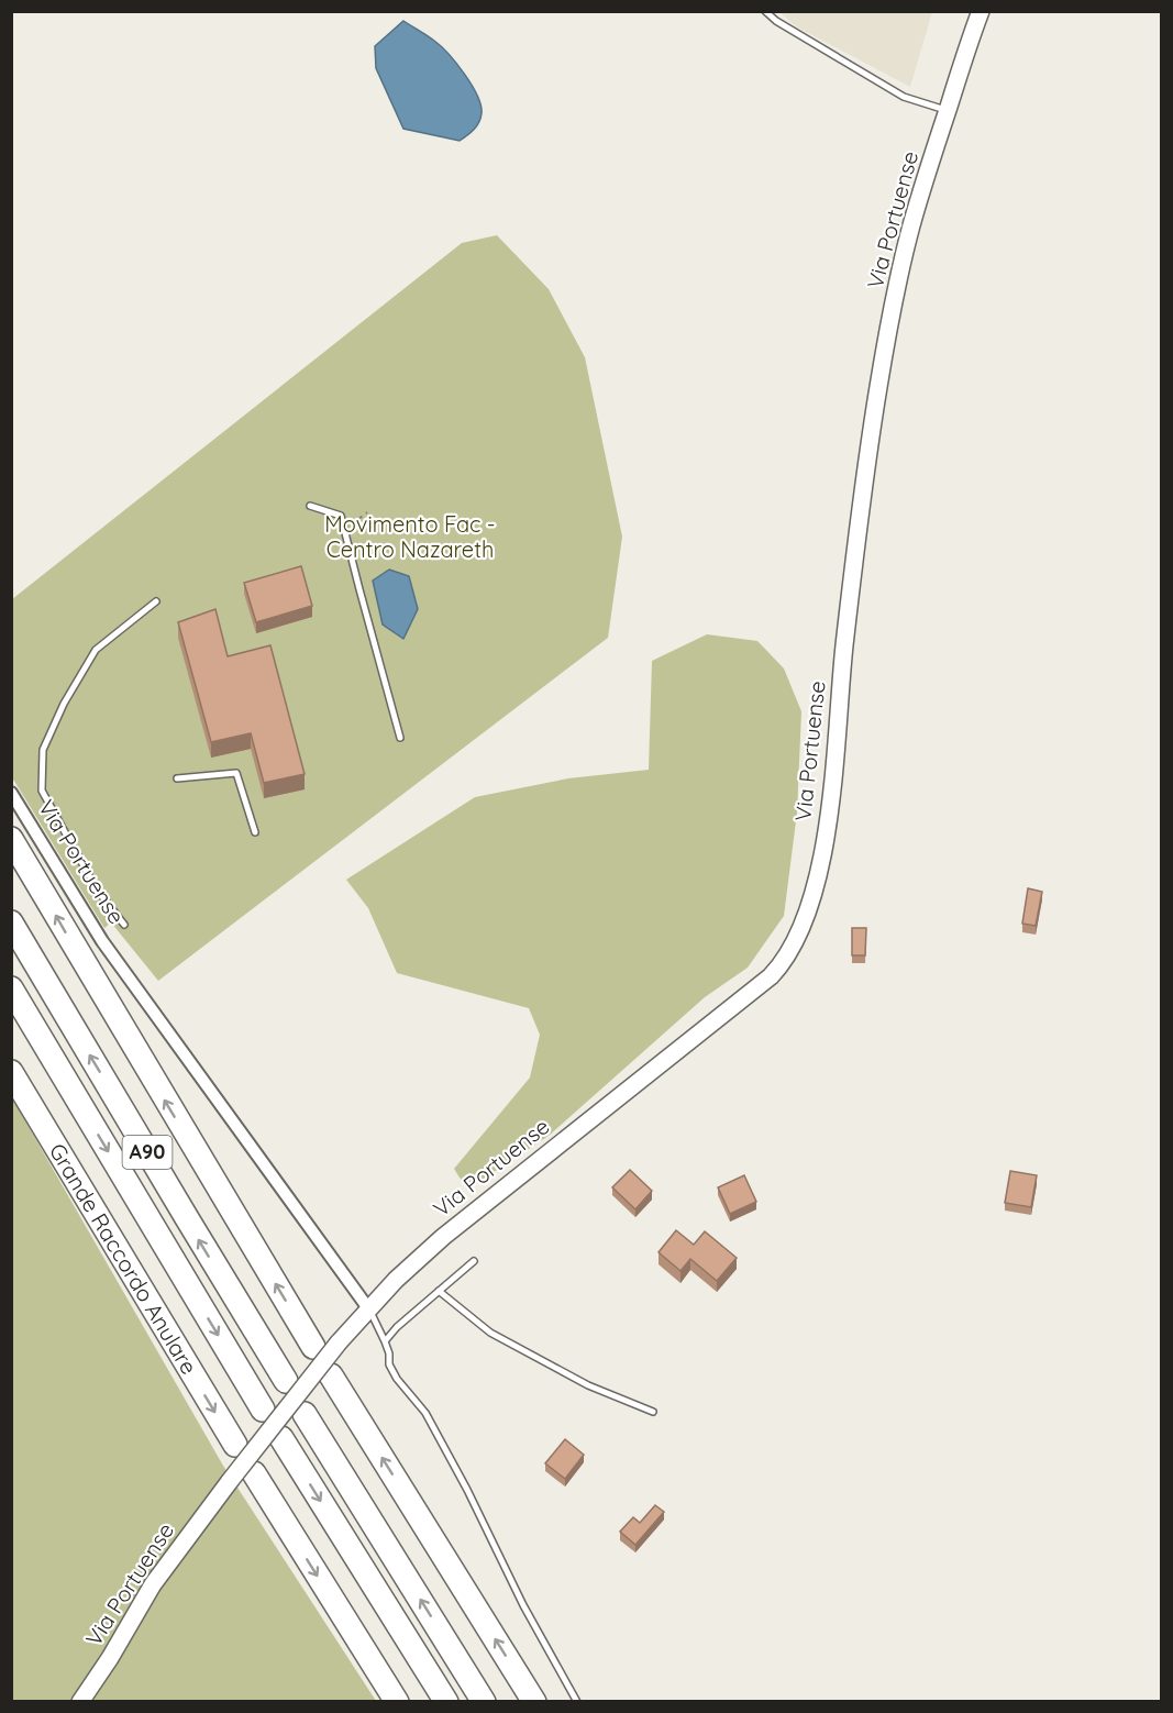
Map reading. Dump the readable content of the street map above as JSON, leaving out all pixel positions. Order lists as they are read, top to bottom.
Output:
{
  "streets": {
    "highway": ["A90", "Grande Raccordo Anulare"],
    "main road": ["Via Portuense"]
  },
  "parks": ["Movimento Fac - Centro Nazareth"]
}
